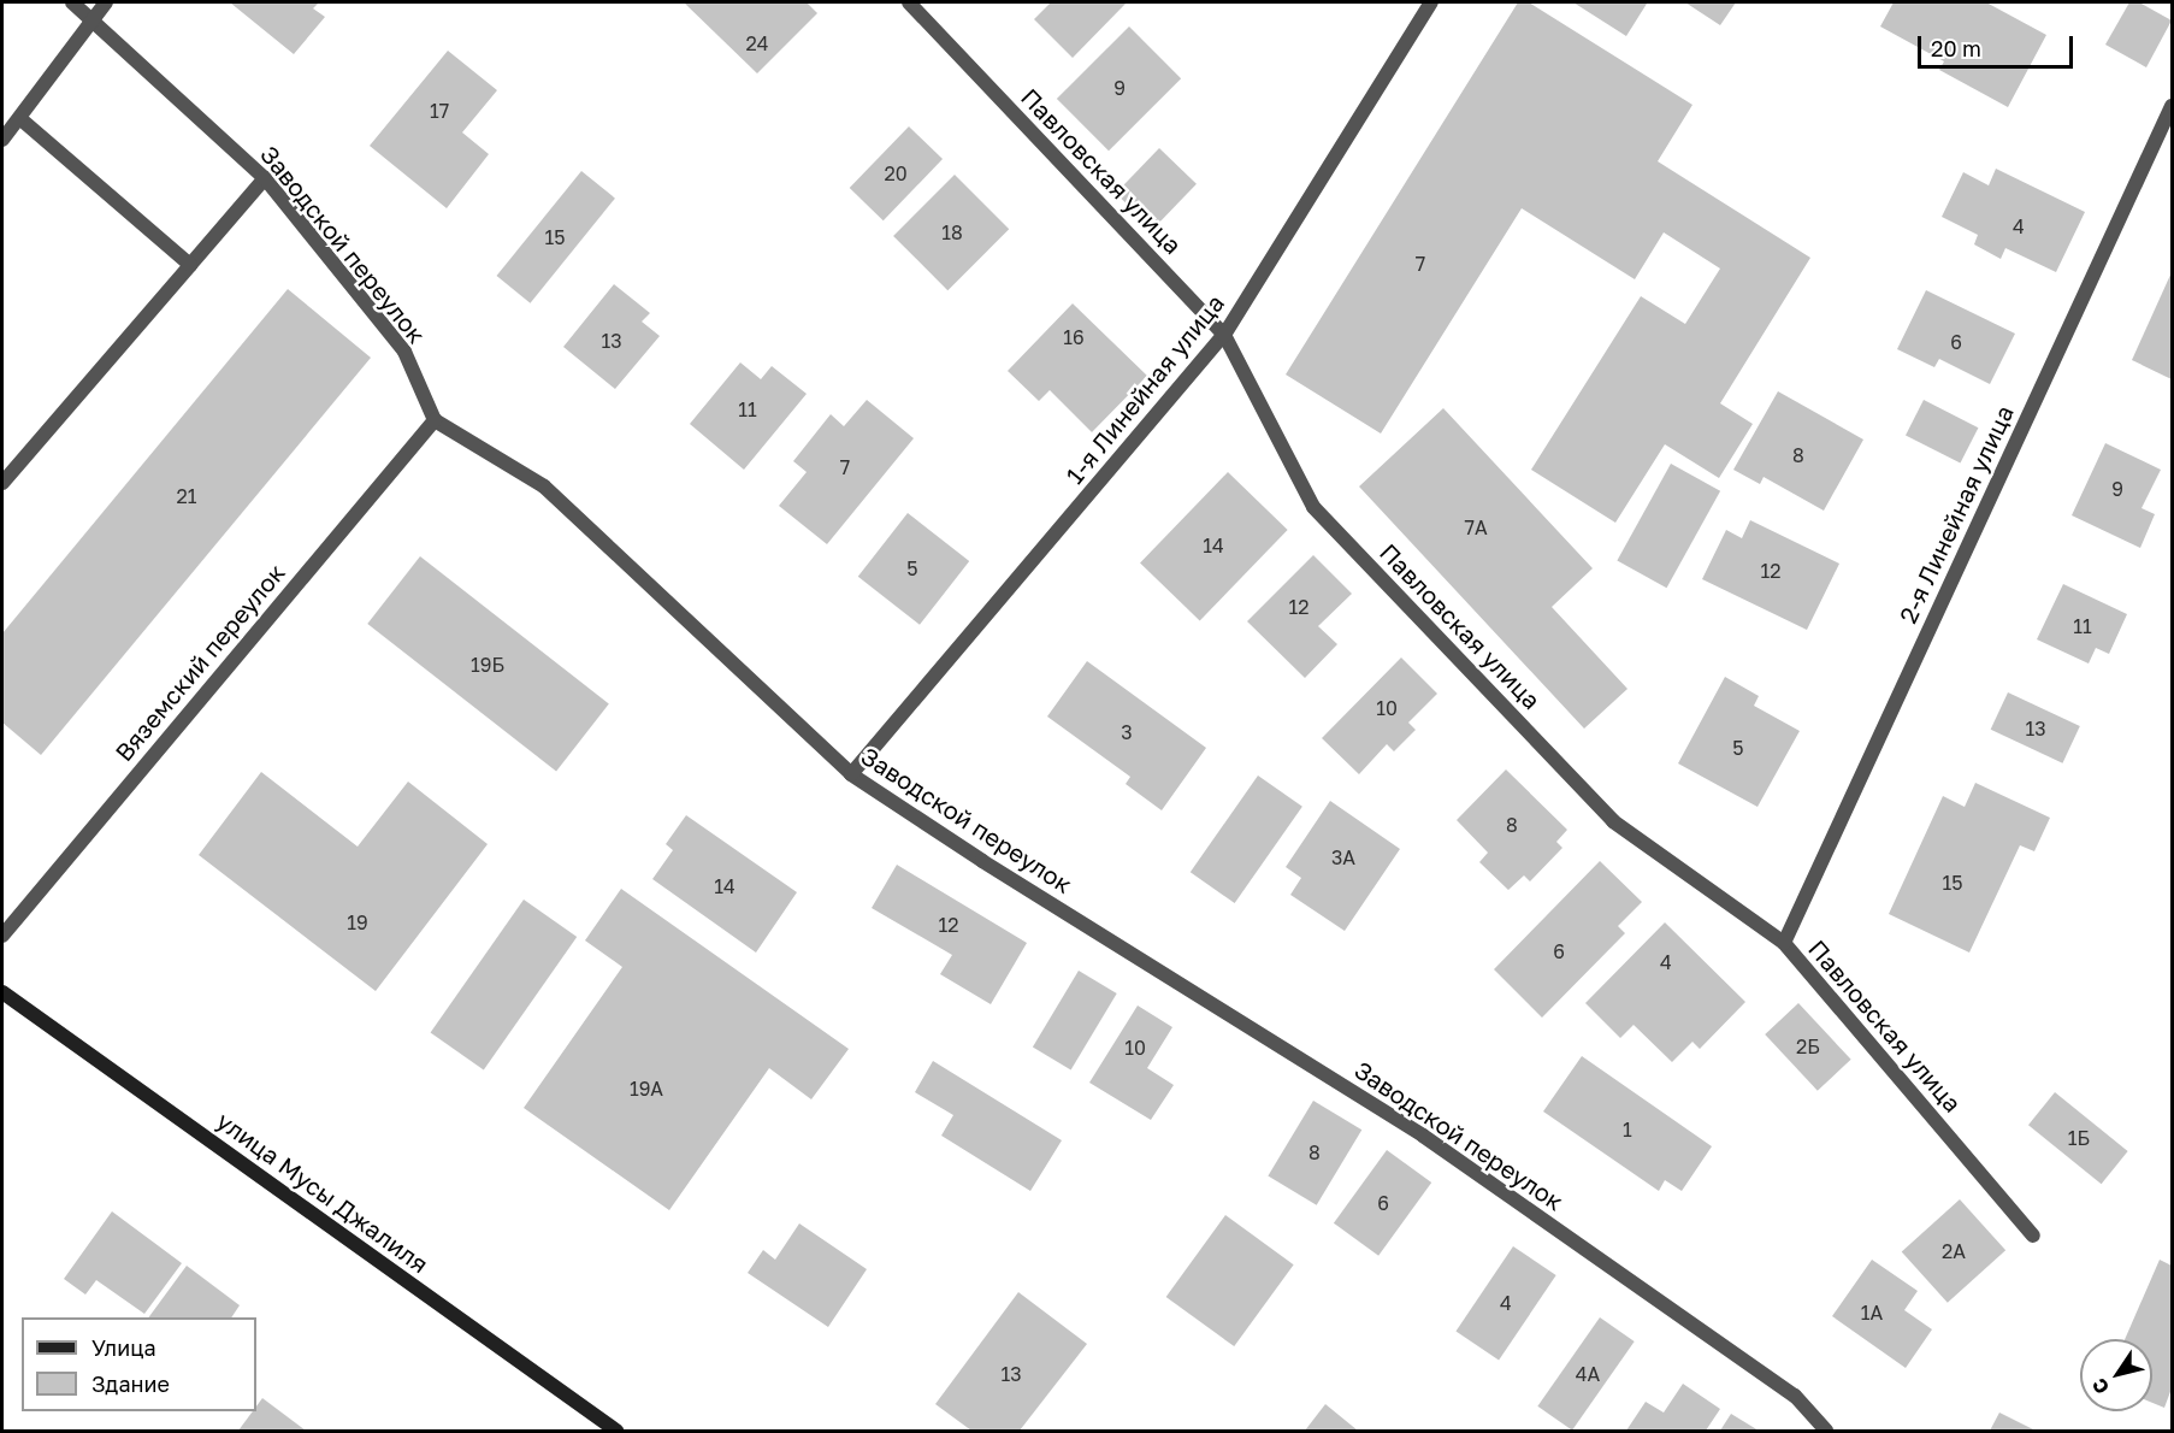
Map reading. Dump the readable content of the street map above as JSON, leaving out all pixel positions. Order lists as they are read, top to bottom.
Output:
{
  "streets": {
    "street": [
      "Павловская улица",
      "Заводской переулок",
      "1-я Линейная улица",
      "2-я Линейная улица",
      "Вяземский переулок",
      "улица Мусы Джалиля"
    ]
  },
  "crossings": [
    ["Павловская улица", "1-я Линейная улица"],
    ["Павловская улица", "2-я Линейная улица"],
    ["Заводской переулок", "1-я Линейная улица"],
    ["Заводской переулок", "Вяземский переулок"]
  ],
  "house_numbers": [
    "24",
    "9",
    "17",
    "20",
    "4",
    "18",
    "15",
    "7",
    "16",
    "13",
    "6",
    "11",
    "8",
    "7",
    "9",
    "21",
    "7А",
    "14",
    "5",
    "12",
    "12",
    "11",
    "19Б",
    "10",
    "13",
    "3",
    "5",
    "8",
    "3А",
    "15",
    "14",
    "19",
    "12",
    "6",
    "4",
    "2Б",
    "10",
    "19А",
    "1",
    "1Б",
    "8",
    "6",
    "2А",
    "4",
    "1А",
    "13",
    "4А"
  ],
  "legend": ["Улица", "Здание"],
  "scale_bar": "20 m",
  "north": "bottom left"
}
